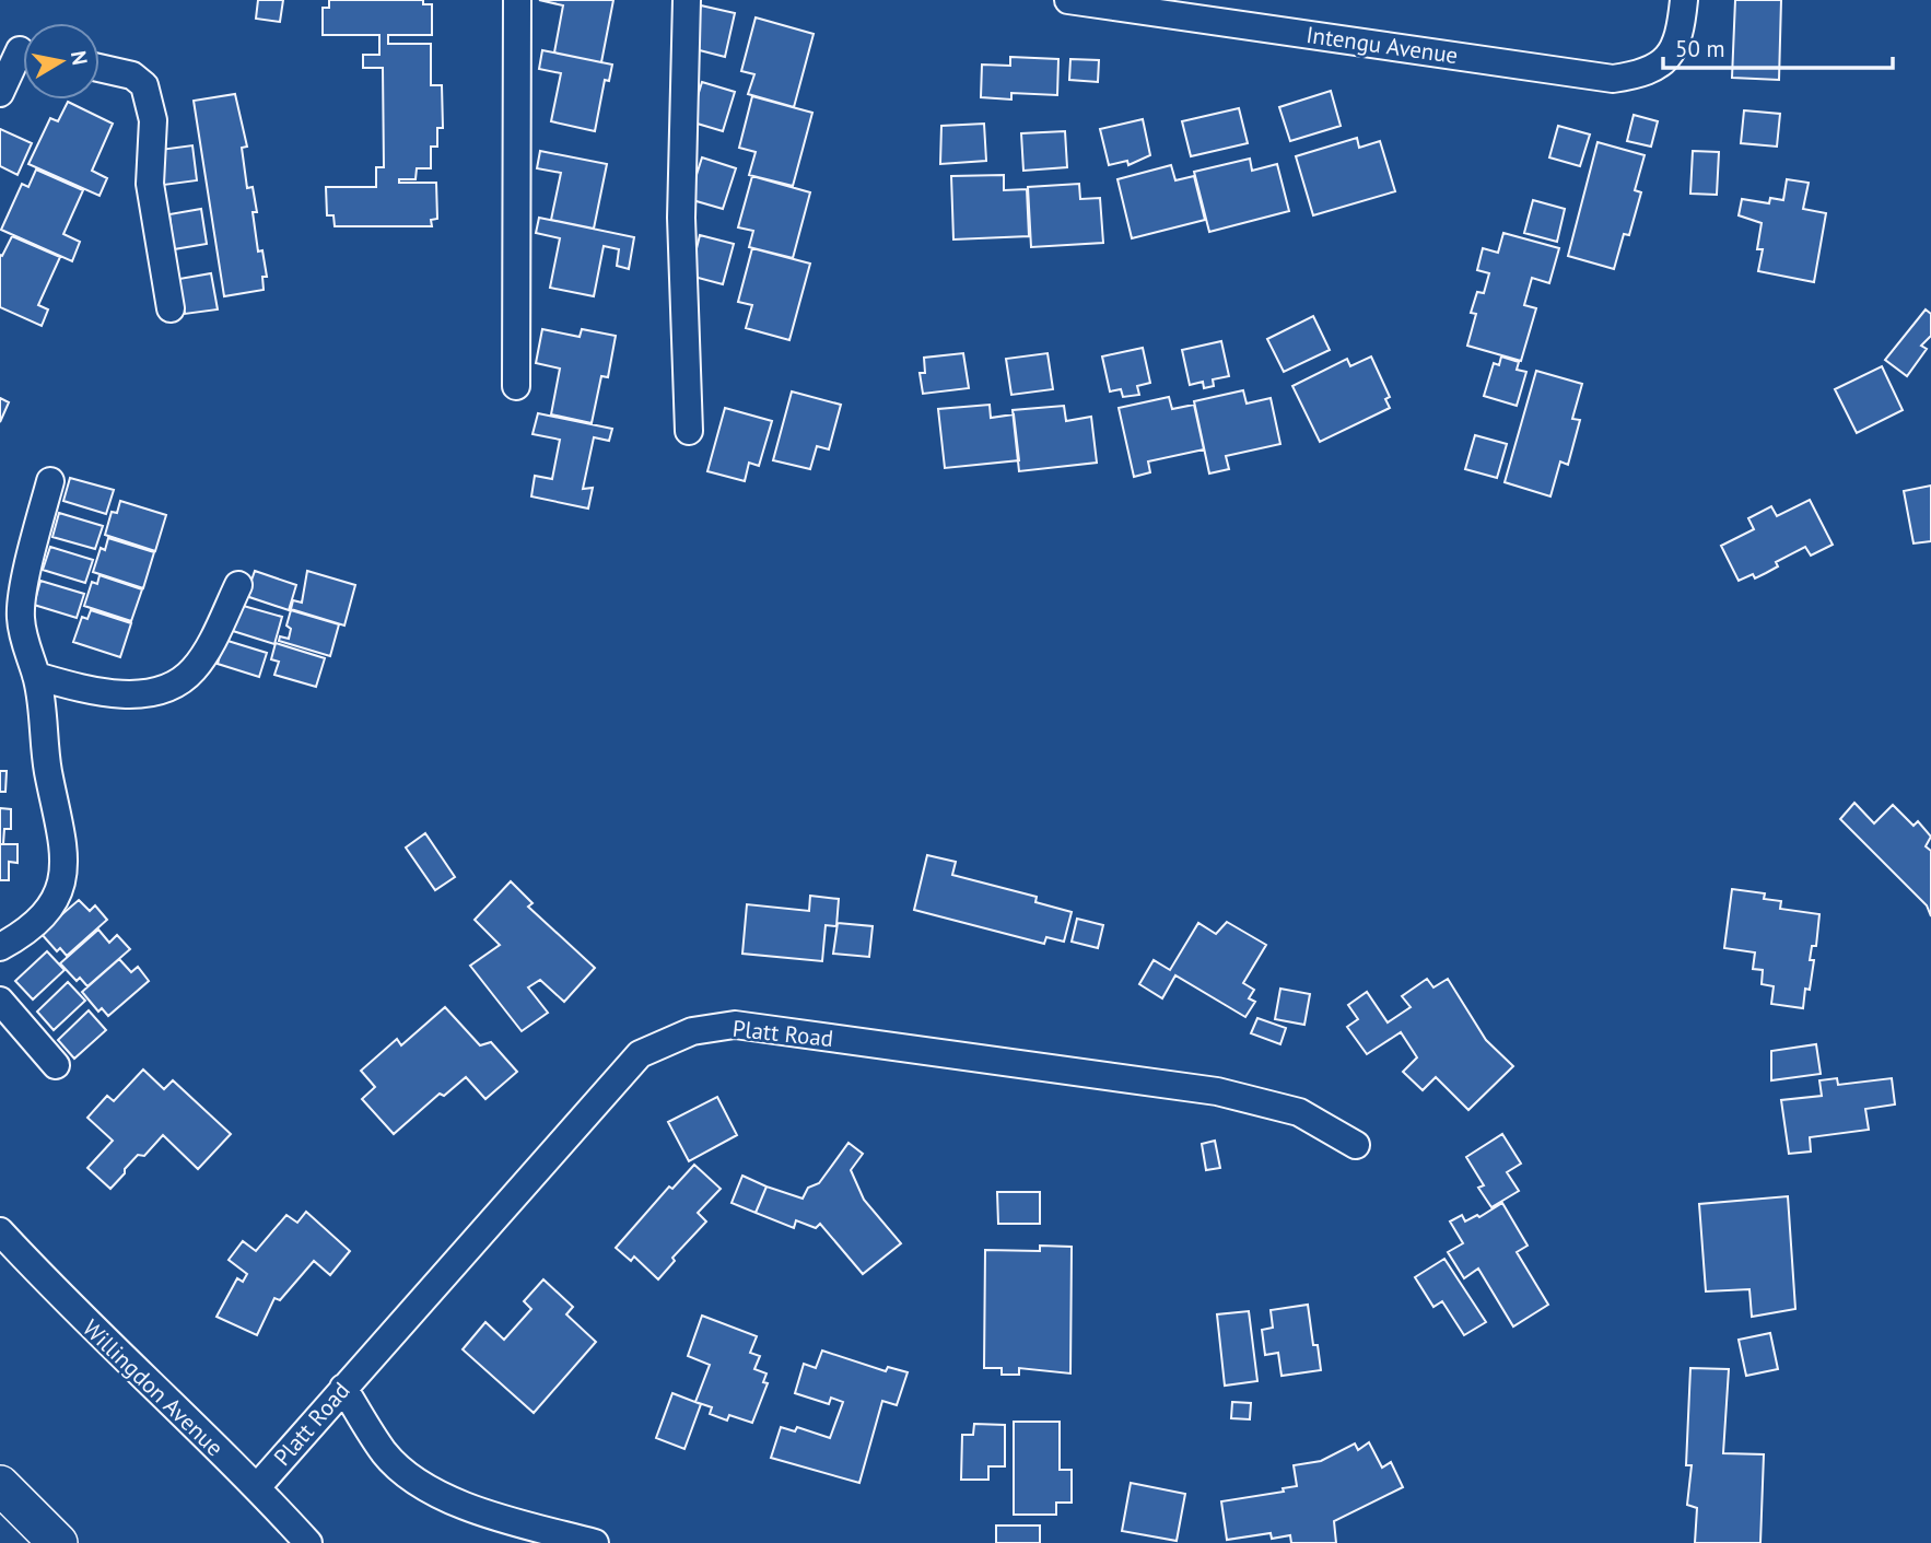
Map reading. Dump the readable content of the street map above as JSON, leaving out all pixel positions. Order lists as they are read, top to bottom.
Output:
{
  "streets": {
    "street": ["Intengu Avenue", "Platt Road", "Willingdon Avenue"]
  },
  "crossings": [
    ["Platt Road", "Willingdon Avenue"]
  ],
  "scale_bar": "50 m",
  "north": "right"
}
